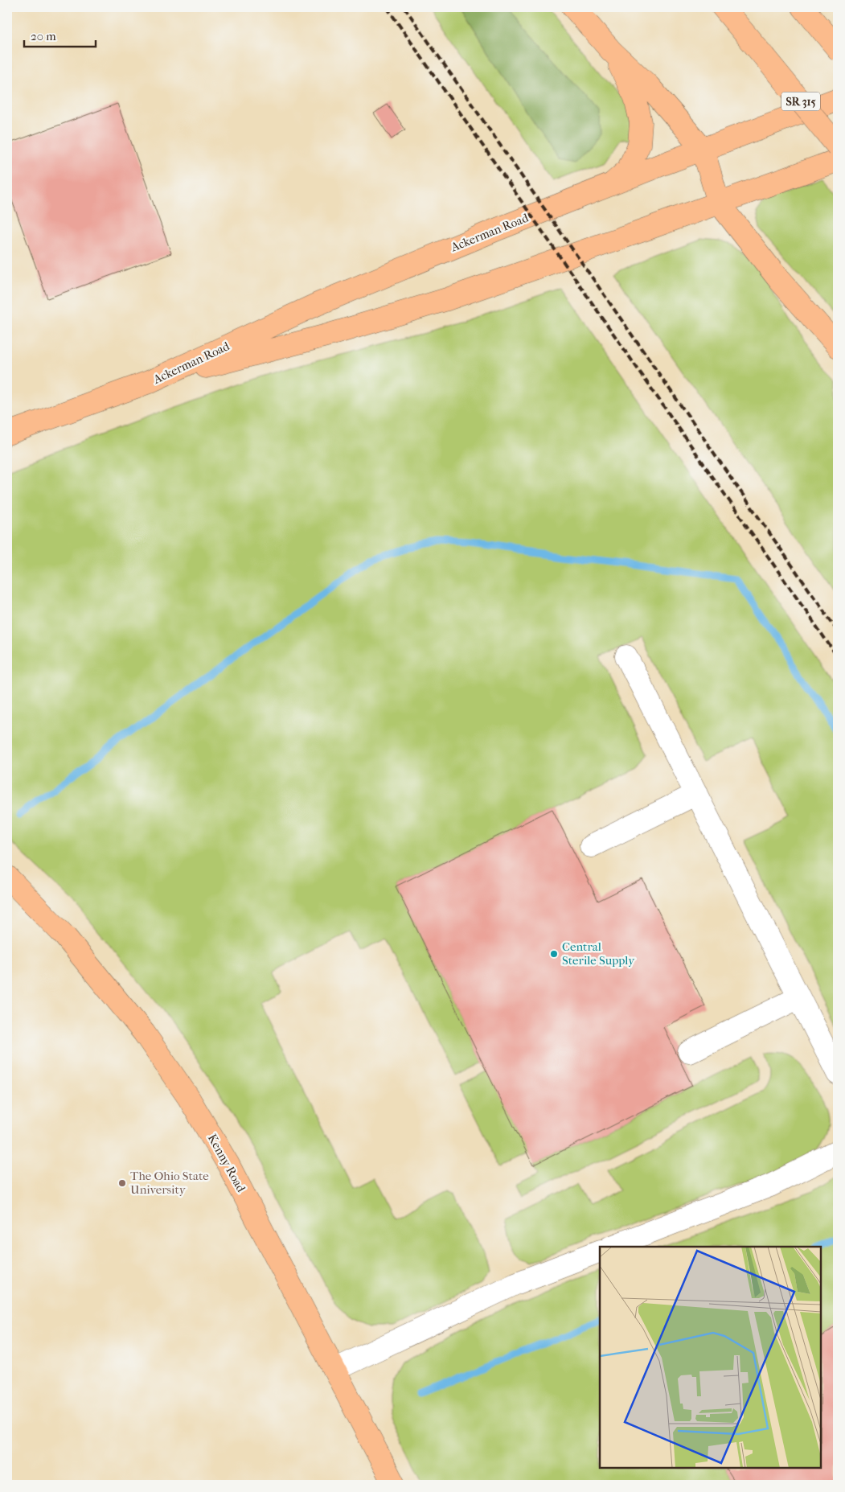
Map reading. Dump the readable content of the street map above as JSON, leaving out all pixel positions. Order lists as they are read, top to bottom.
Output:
{
  "streets": {
    "main road": ["SR 315", "Ackerman Road", "Kenny Road"]
  },
  "places": ["Central Sterile Supply", "The Ohio State University"],
  "scale_bar": "20 m"
}
